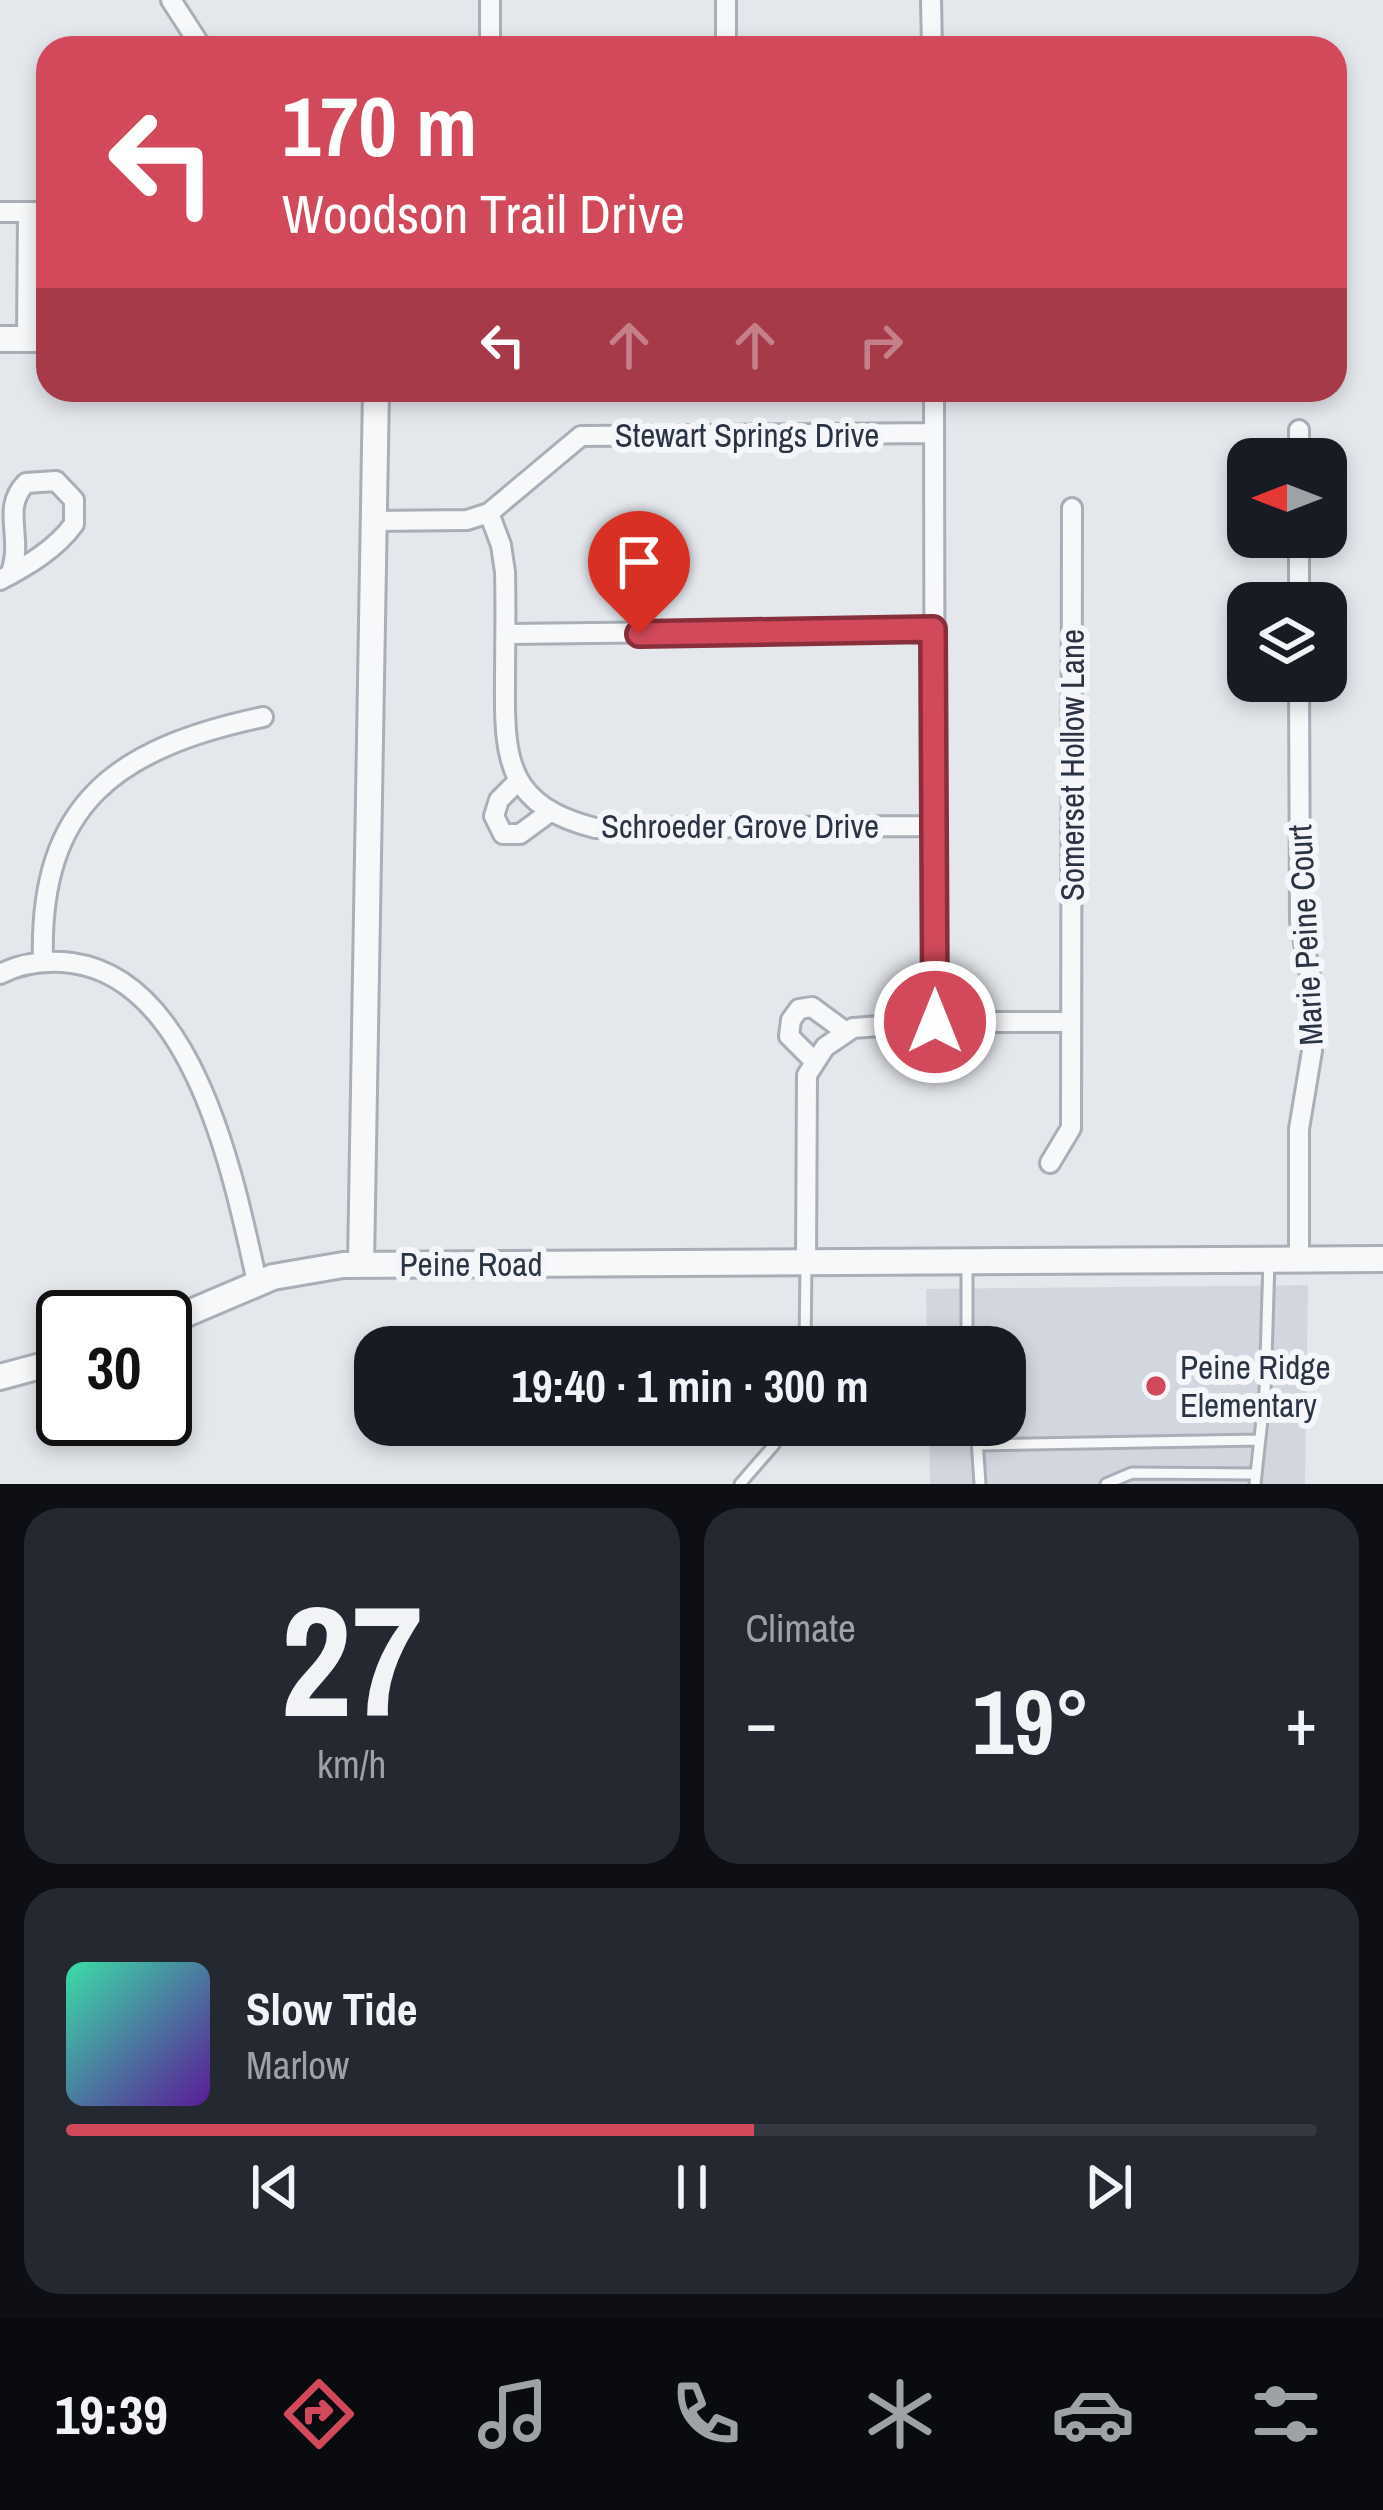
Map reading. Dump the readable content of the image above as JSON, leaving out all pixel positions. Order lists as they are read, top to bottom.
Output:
{
  "streets": {
    "street": [
      "Stewart Springs Drive",
      "Somerset Hollow Lane",
      "Schroeder Grove Drive",
      "Marie Peine Court",
      "Peine Road"
    ]
  },
  "crossings": [
    ["Marie Peine Court", "Peine Road"]
  ],
  "places": ["Peine Ridge Elementary"],
  "north": "left",
  "page": {
    "turn": ["170 m", "Woodson Trail Drive"],
    "limit": "30",
    "trip": "19:40 · 1 min · 300 m",
    "tile": [
      ["27", "km/h"],
      "Climate"
    ],
    "heat": ["−", "19°", "+"],
    "song": ["Slow Tide", "Marlow"],
    "tabs": "19:39"
  }
}
